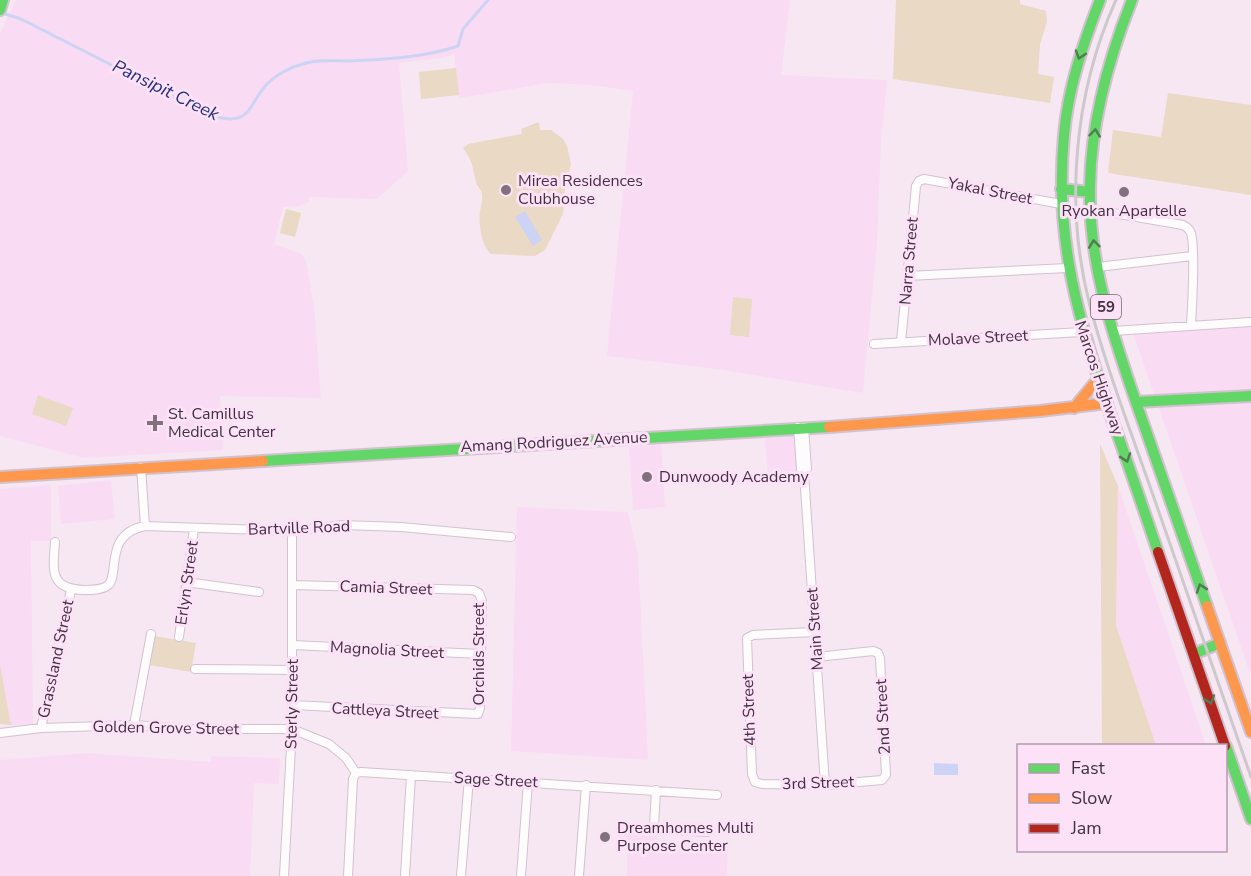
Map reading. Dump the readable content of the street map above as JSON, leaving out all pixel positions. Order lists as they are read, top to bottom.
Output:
{
  "streets": {
    "main road": ["59", "Marcos Highway", "Amang Rodriguez Avenue"],
    "street": [
      "Yakal Street",
      "Narra Street",
      "Molave Street",
      "Bartville Road",
      "Erlyn Street",
      "Camia Street",
      "Main Street",
      "Magnolia Street",
      "Orchids Street",
      "Grassland Street",
      "Sterly Street",
      "4th Street",
      "Cattleya Street",
      "2nd Street",
      "Golden Grove Street",
      "Sage Street",
      "3rd Street"
    ]
  },
  "crossings": [
    ["Yakal Street", "Narra Street"],
    ["Yakal Street", "Marcos Highway"],
    ["Narra Street", "Molave Street"],
    ["Molave Street", "Marcos Highway"],
    ["Marcos Highway", "Amang Rodriguez Avenue"],
    ["Amang Rodriguez Avenue", "Main Street"],
    ["Bartville Road", "Erlyn Street"],
    ["Bartville Road", "Grassland Street"],
    ["Bartville Road", "Sterly Street"],
    ["Camia Street", "Orchids Street"],
    ["Camia Street", "Sterly Street"],
    ["Main Street", "4th Street"],
    ["Main Street", "2nd Street"],
    ["Main Street", "3rd Street"],
    ["Magnolia Street", "Orchids Street"],
    ["Magnolia Street", "Sterly Street"],
    ["Orchids Street", "Cattleya Street"],
    ["Grassland Street", "Golden Grove Street"],
    ["Sterly Street", "Cattleya Street"],
    ["Sterly Street", "Golden Grove Street"],
    ["4th Street", "3rd Street"],
    ["2nd Street", "3rd Street"]
  ],
  "water": ["Pansipit Creek"],
  "places": {
    "other": [
      "Mirea Residences Clubhouse",
      "Ryokan Apartelle",
      "Dunwoody Academy",
      "Dreamhomes Multi Purpose Center"
    ],
    "health": ["St. Camillus Medical Center"]
  },
  "legend": ["Fast", "Slow", "Jam"]
}
